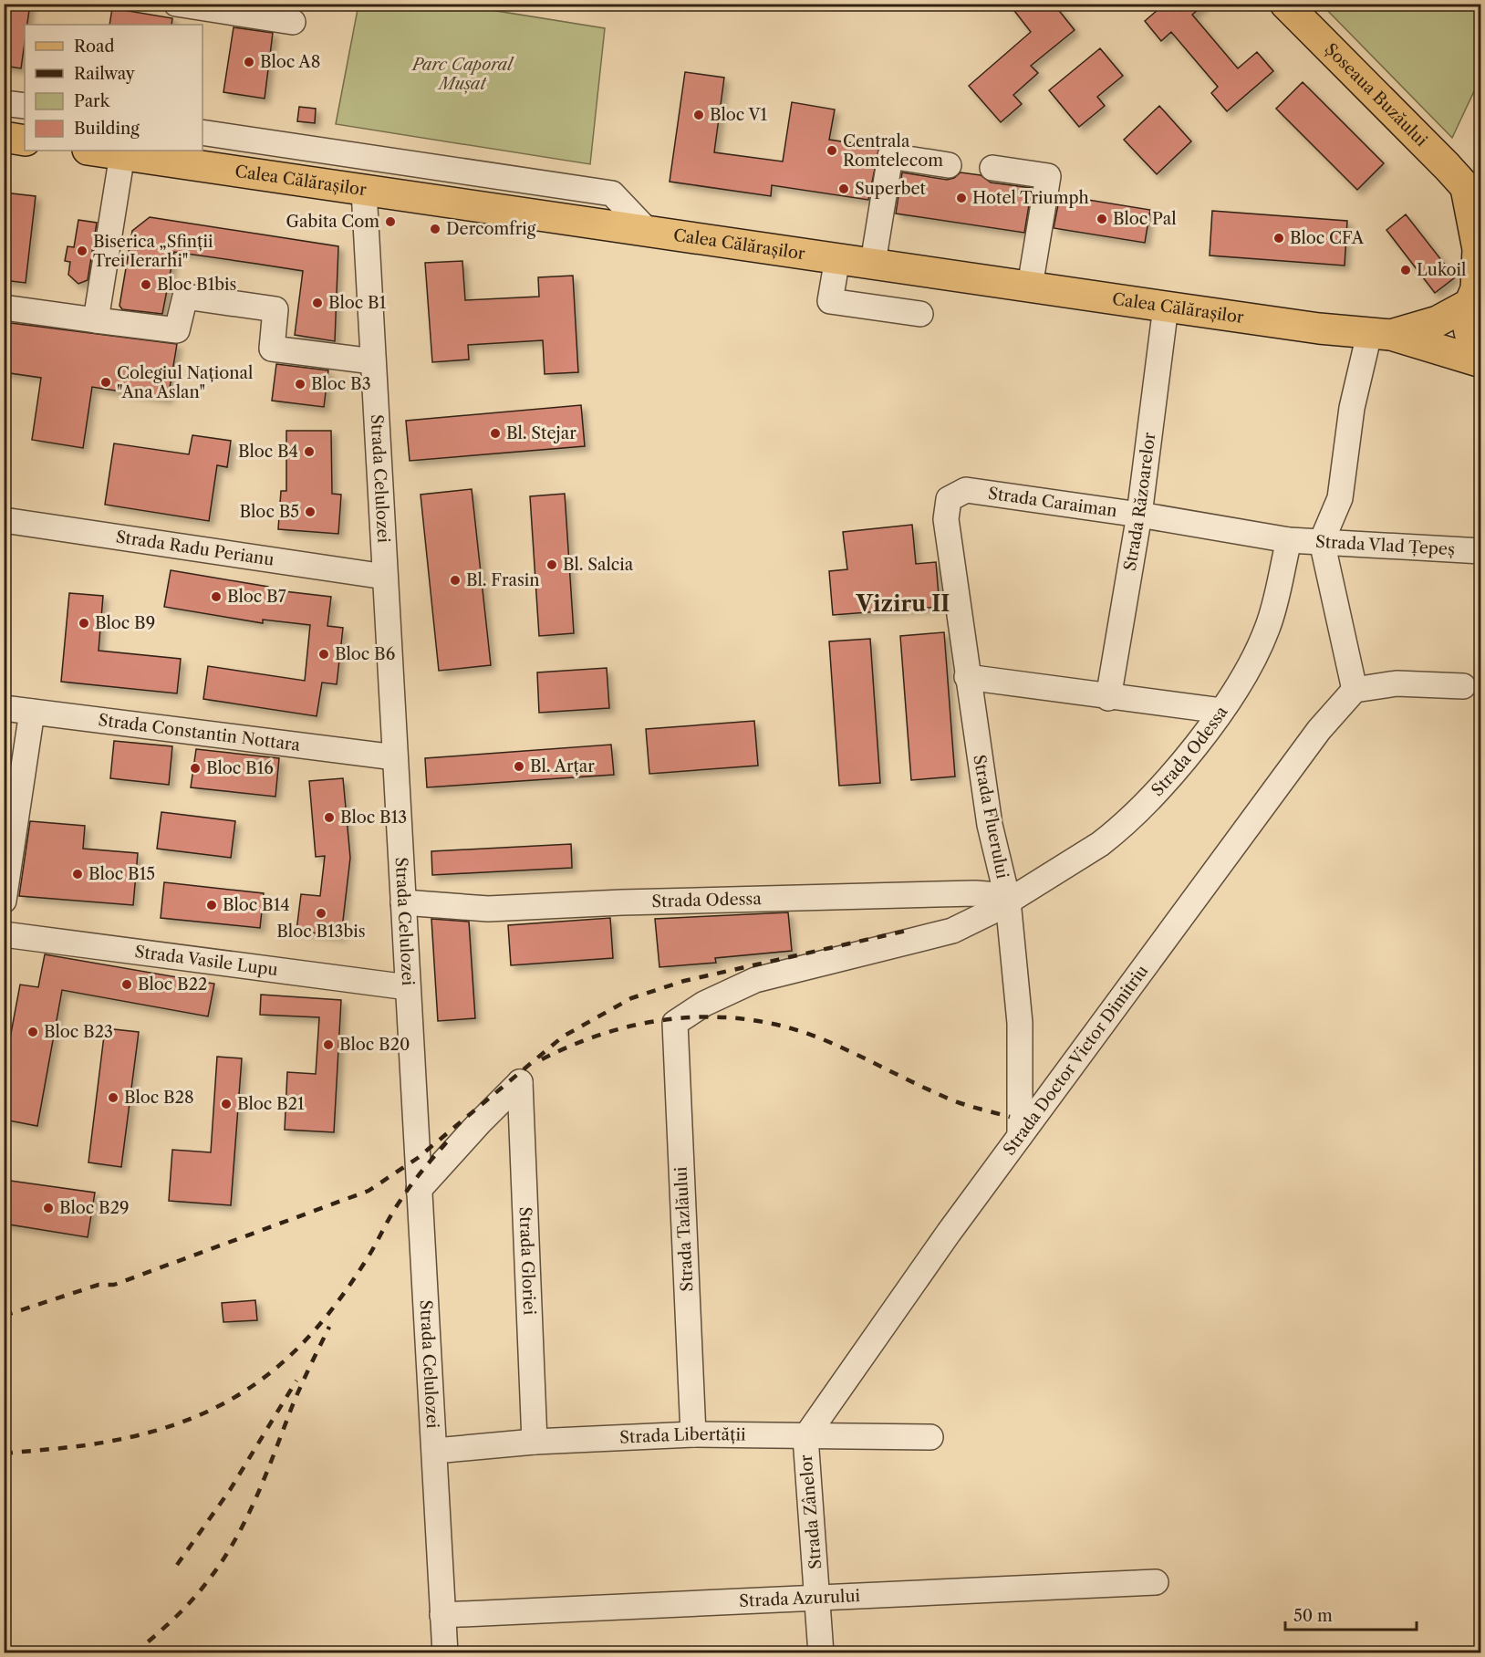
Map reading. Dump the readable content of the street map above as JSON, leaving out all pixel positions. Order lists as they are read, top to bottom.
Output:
{
  "streets": {
    "main road": ["Șoseaua Buzăului", "Calea Călărașilor"],
    "street": [
      "Strada Celulozei",
      "Strada Caraiman",
      "Strada Răzoarelor",
      "Strada Vlad Țepeș",
      "Strada Radu Perianu",
      "Strada Constantin Nottara",
      "Strada Odessa",
      "Strada Fluerului",
      "Strada Vasile Lupu",
      "Strada Doctor Victor Dimitriu",
      "Strada Tazlăului",
      "Strada Gloriei",
      "Strada Libertății",
      "Strada Zânelor",
      "Strada Azurului"
    ]
  },
  "crossings": [
    ["Șoseaua Buzăului", "Calea Călărașilor"],
    ["Calea Călărașilor", "Strada Celulozei"],
    ["Calea Călărașilor", "Strada Răzoarelor"],
    ["Strada Celulozei", "Strada Radu Perianu"],
    ["Strada Celulozei", "Strada Constantin Nottara"],
    ["Strada Celulozei", "Strada Odessa"],
    ["Strada Celulozei", "Strada Vasile Lupu"],
    ["Strada Celulozei", "Strada Gloriei"],
    ["Strada Celulozei", "Strada Libertății"],
    ["Strada Celulozei", "Strada Azurului"],
    ["Strada Caraiman", "Strada Răzoarelor"],
    ["Strada Caraiman", "Strada Vlad Țepeș"],
    ["Strada Caraiman", "Strada Odessa"],
    ["Strada Caraiman", "Strada Fluerului"],
    ["Strada Vlad Țepeș", "Strada Odessa"],
    ["Strada Odessa", "Strada Fluerului"],
    ["Strada Odessa", "Strada Tazlăului"],
    ["Strada Fluerului", "Strada Doctor Victor Dimitriu"],
    ["Strada Doctor Victor Dimitriu", "Strada Libertății"],
    ["Strada Doctor Victor Dimitriu", "Strada Zânelor"],
    ["Strada Tazlăului", "Strada Libertății"],
    ["Strada Gloriei", "Strada Libertății"],
    ["Strada Libertății", "Strada Zânelor"],
    ["Strada Zânelor", "Strada Azurului"]
  ],
  "districts": ["Viziru II"],
  "parks": ["Parc Caporal Mușat"],
  "places": [
    "Bloc A8",
    "Bloc V1",
    "Centrala Romtelecom",
    "Superbet",
    "Hotel Triumph",
    "Bloc Pal",
    "Gabita Com",
    "Dercomfrig",
    "Bloc CFA",
    "Biserica „Sfinții Trei Ierarhi\"",
    "Lukoil",
    "Bloc B1bis",
    "Bloc B1",
    "Colegiul Național \"Ana Aslan\"",
    "Bloc B3",
    "Bl. Stejar",
    "Bloc B4",
    "Bloc B5",
    "Bl. Salcia",
    "Bl. Frasin",
    "Bloc B7",
    "Bloc B9",
    "Bloc B6",
    "Bl. Arțar",
    "Bloc B16",
    "Bloc B13",
    "Bloc B15",
    "Bloc B14",
    "Bloc B13bis",
    "Bloc B22",
    "Bloc B23",
    "Bloc B20",
    "Bloc B28",
    "Bloc B21",
    "Bloc B29"
  ],
  "legend": [
    "Road",
    "Railway",
    "Park",
    "Building"
  ],
  "scale_bar": "50 m"
}
